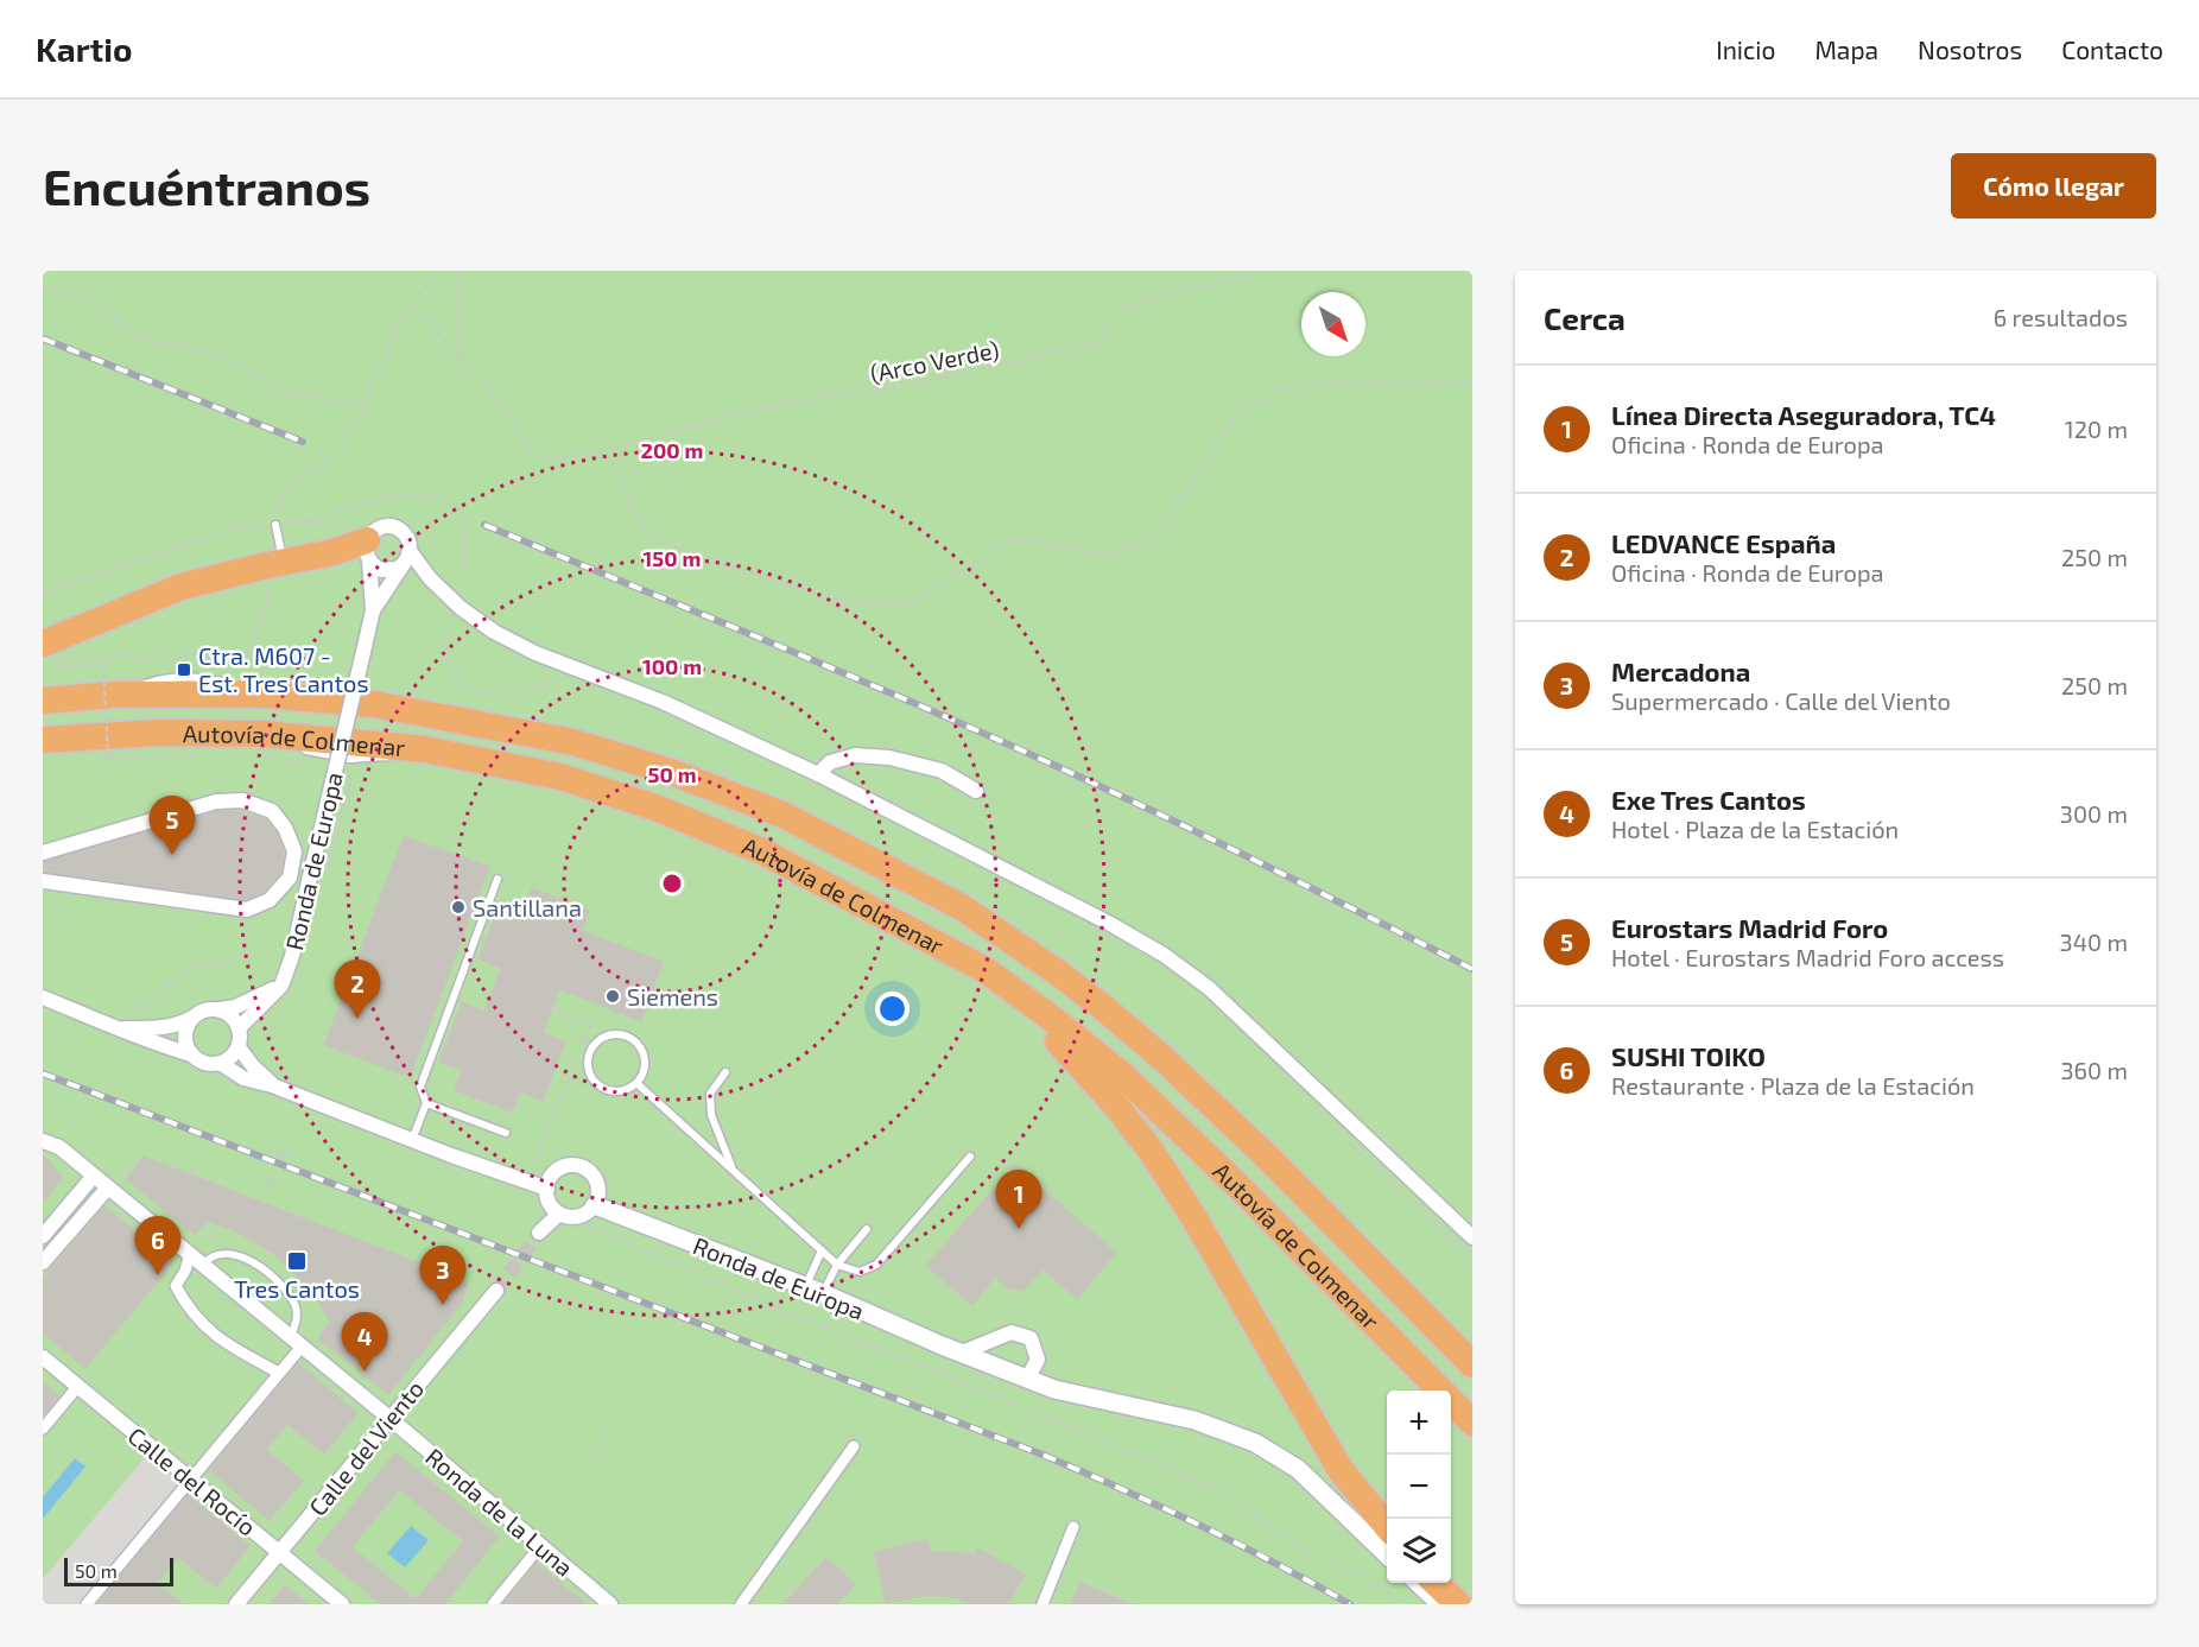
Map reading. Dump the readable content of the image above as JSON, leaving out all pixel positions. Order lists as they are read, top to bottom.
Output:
{
  "streets": {
    "highway": ["Autovía de Colmenar"],
    "street": [
      "Ronda de Europa",
      "Calle del Viento",
      "Calle del Rocío",
      "Ronda de la Luna"
    ],
    "path": ["(Arco Verde)"]
  },
  "crossings": [
    ["Calle del Viento", "Calle del Rocío"],
    ["Calle del Viento", "Ronda de la Luna"]
  ],
  "places": {
    "transit": ["Ctra. M607 - Est. Tres Cantos", "Tres Cantos"],
    "other": ["Santillana", "Siemens"]
  },
  "scale_bar": "50 m",
  "north": "bottom right",
  "page": {
    "header": "Kartio",
    "nav": [
      "Inicio",
      "Mapa",
      "Nosotros",
      "Contacto"
    ],
    "buttons": "Cómo llegar",
    "title": "Encuéntranos",
    "heading": ["Cerca", "6 resultados"],
    "list": [
      {
        "mark": "1",
        "name": "Línea Directa Aseguradora, TC4",
        "note": "Oficina · Ronda de Europa",
        "value": "120 m"
      },
      {
        "mark": "2",
        "name": "LEDVANCE España",
        "note": "Oficina · Ronda de Europa",
        "value": "250 m"
      },
      {
        "mark": "3",
        "name": "Mercadona",
        "note": "Supermercado · Calle del Viento",
        "value": "250 m"
      },
      {
        "mark": "4",
        "name": "Exe Tres Cantos",
        "note": "Hotel · Plaza de la Estación",
        "value": "300 m"
      },
      {
        "mark": "5",
        "name": "Eurostars Madrid Foro",
        "note": "Hotel · Eurostars Madrid Foro access",
        "value": "340 m"
      },
      {
        "mark": "6",
        "name": "SUSHI TOIKO",
        "note": "Restaurante · Plaza de la Estación",
        "value": "360 m"
      }
    ],
    "pins": [
      "5",
      "2",
      "1",
      "6",
      "3",
      "4"
    ],
    "map_buttons": ["+", "−"],
    "scale": "50 m"
  },
  "rings": [
    "200 m",
    "150 m",
    "100 m",
    "50 m"
  ]
}
